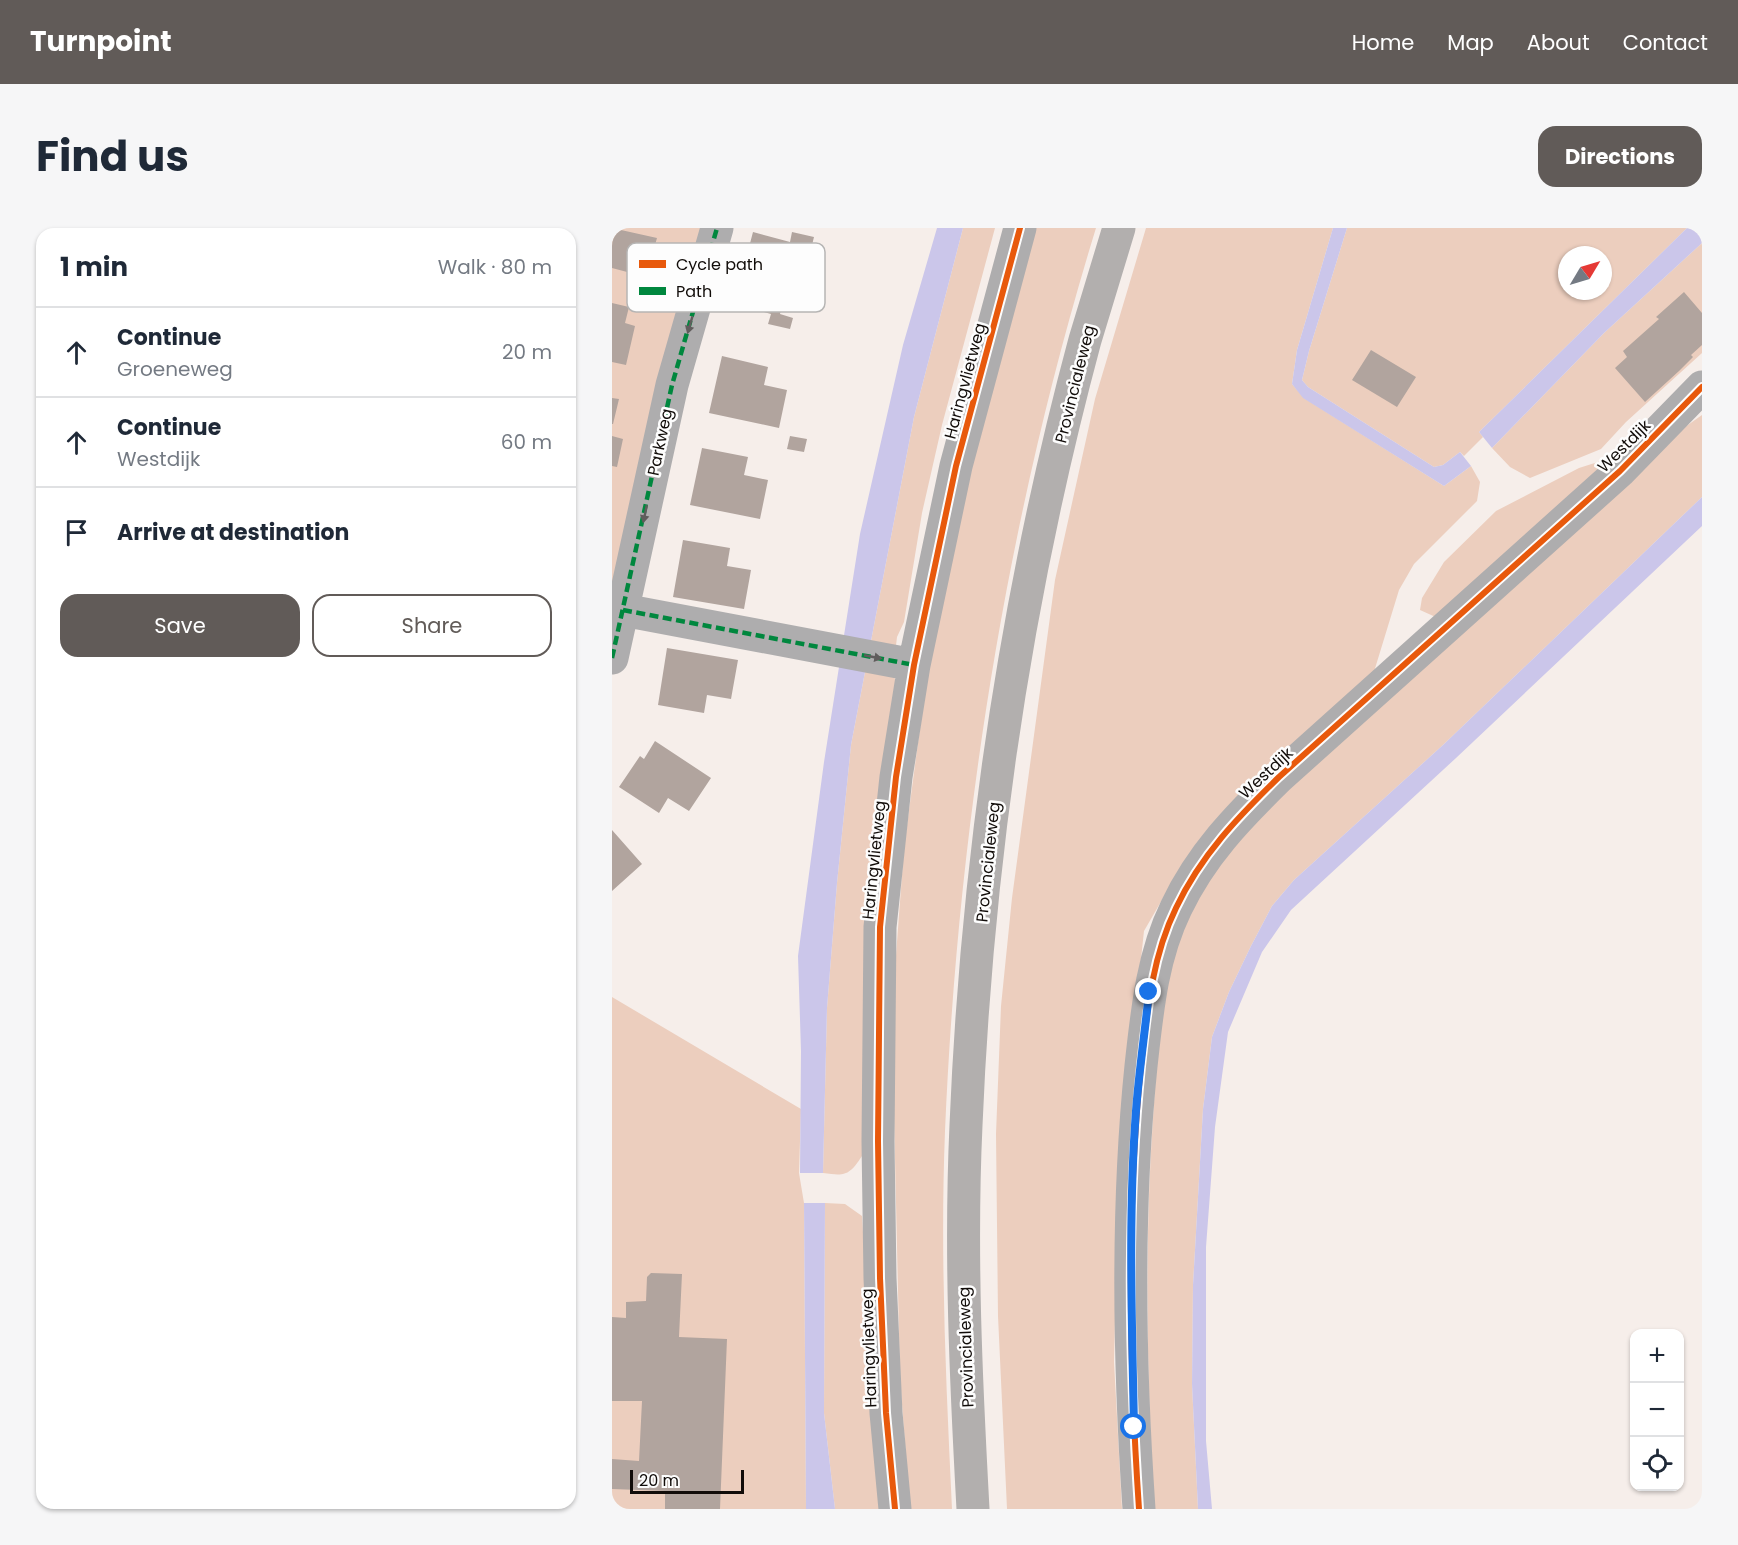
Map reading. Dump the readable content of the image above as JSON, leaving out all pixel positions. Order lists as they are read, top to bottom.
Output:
{
  "streets": {
    "main road": ["Provincialeweg"],
    "street": ["Haringvlietweg", "Parkweg", "Westdijk"]
  },
  "one_way": ["Parkweg"],
  "legend": ["Cycle path", "Path"],
  "scale_bar": "20 m",
  "north": "top right",
  "page": {
    "header": "Turnpoint",
    "nav": [
      "Home",
      "Map",
      "About",
      "Contact"
    ],
    "title": "Find us",
    "buttons": [
      "Directions",
      ["Save", "Share"]
    ],
    "heading": ["1 min", "Walk · 80 m"],
    "list": [
      ["Continue", "Groeneweg", "20 m"],
      ["Continue", "Westdijk", "60 m"],
      "Arrive at destination"
    ],
    "map_buttons": ["+", "−"],
    "scale": "20 m"
  }
}
